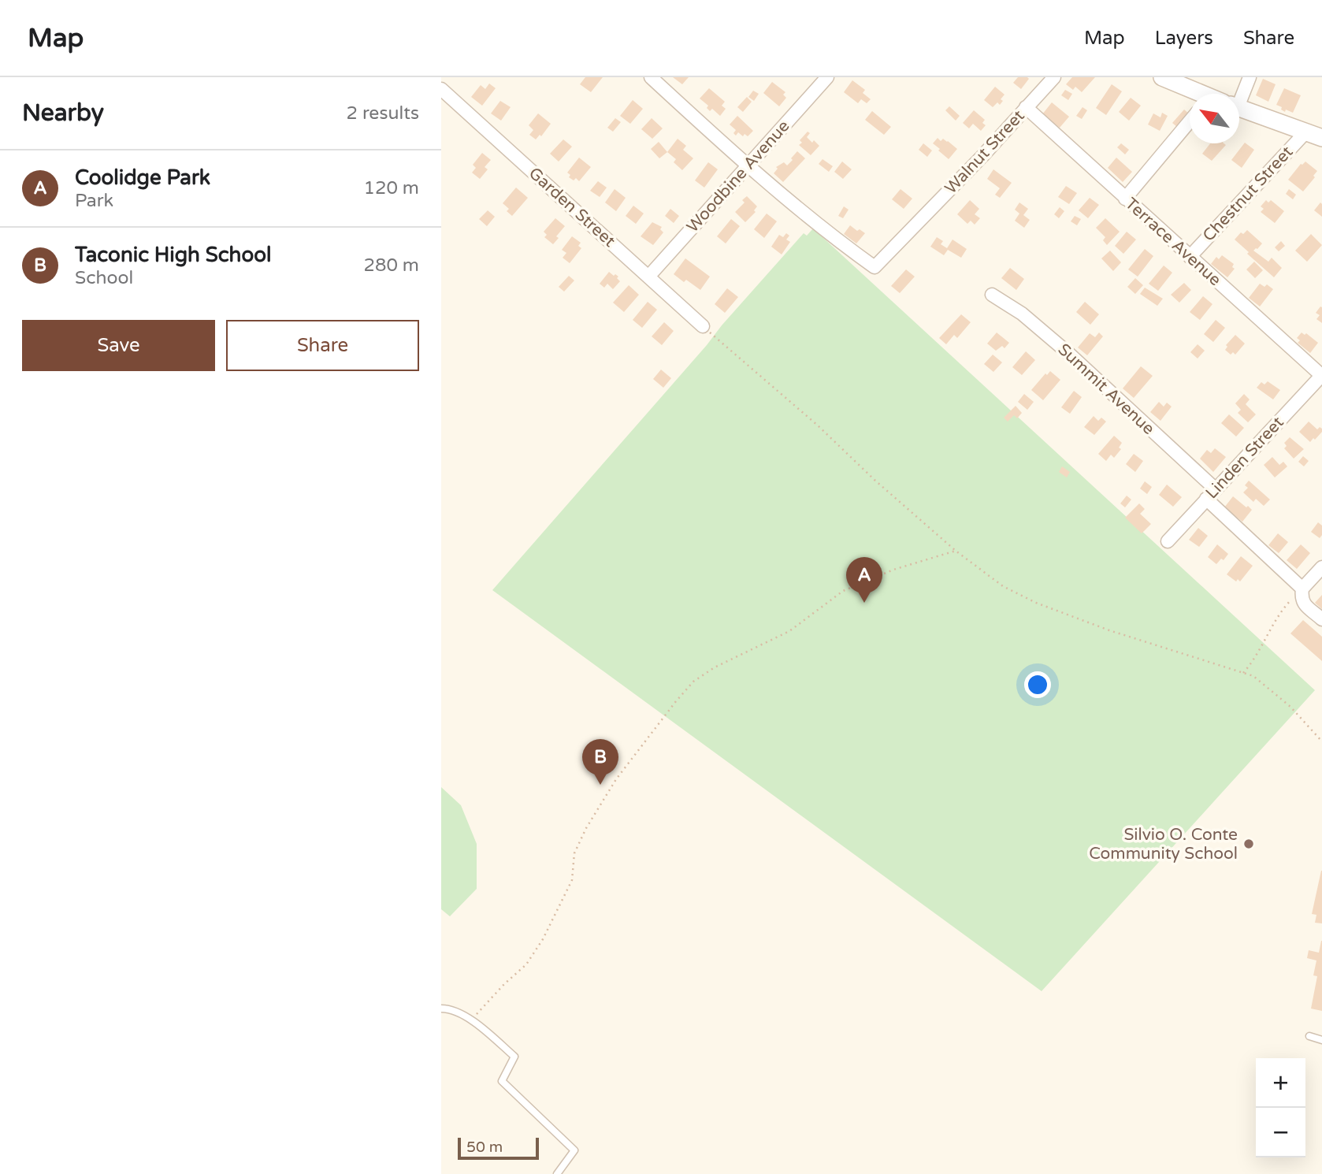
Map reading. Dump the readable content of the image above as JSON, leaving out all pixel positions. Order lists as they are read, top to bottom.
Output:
{
  "streets": {
    "street": [
      "Walnut Street",
      "Woodbine Avenue",
      "Chestnut Street",
      "Garden Street",
      "Terrace Avenue",
      "Summit Avenue",
      "Linden Street"
    ]
  },
  "crossings": [
    ["Walnut Street", "Woodbine Avenue"],
    ["Walnut Street", "Terrace Avenue"],
    ["Woodbine Avenue", "Garden Street"],
    ["Chestnut Street", "Terrace Avenue"],
    ["Terrace Avenue", "Linden Street"],
    ["Summit Avenue", "Linden Street"]
  ],
  "places": ["Silvio O. Conte Community School"],
  "scale_bar": "50 m",
  "north": "top left",
  "page": {
    "header": "Map",
    "nav": ["Map", "Layers", "Share"],
    "heading": ["Nearby", "2 results"],
    "list": [
      {
        "mark": "A",
        "name": "Coolidge Park",
        "note": "Park",
        "value": "120 m"
      },
      {
        "mark": "B",
        "name": "Taconic High School",
        "note": "School",
        "value": "280 m"
      }
    ],
    "buttons": ["Save", "Share"],
    "pins": ["A", "B"],
    "map_buttons": ["+", "−"],
    "scale": "50 m"
  }
}
